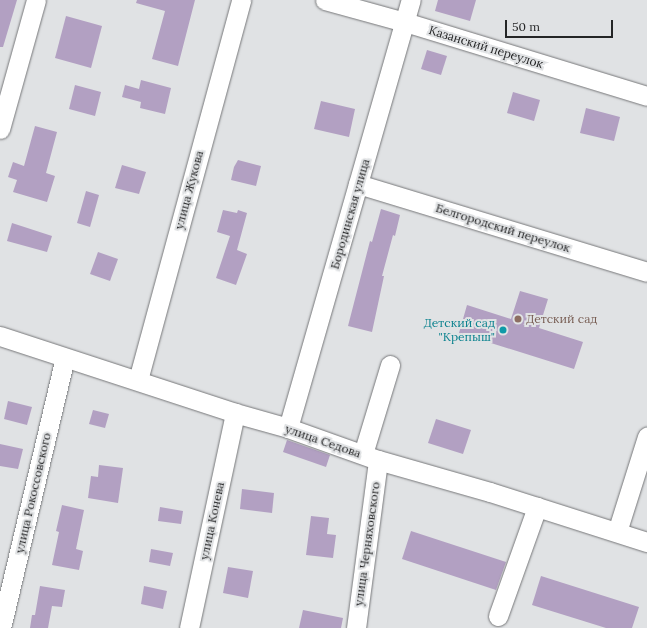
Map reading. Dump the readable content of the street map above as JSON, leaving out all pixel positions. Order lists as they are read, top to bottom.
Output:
{
  "streets": {
    "street": [
      "Казанский переулок",
      "улица Жукова",
      "Бородинская улица",
      "Белгородский переулок",
      "улица Седова",
      "улица Рокоссовского",
      "улица Конева",
      "улица Черняховского"
    ]
  },
  "crossings": [
    ["Казанский переулок", "Бородинская улица"],
    ["улица Жукова", "улица Седова"],
    ["Бородинская улица", "Белгородский переулок"],
    ["Бородинская улица", "улица Седова"],
    ["улица Седова", "улица Рокоссовского"],
    ["улица Седова", "улица Конева"],
    ["улица Седова", "улица Черняховского"]
  ],
  "places": ["Детский сад", "Детский сад \"Крепыш\""],
  "scale_bar": "50 m"
}
